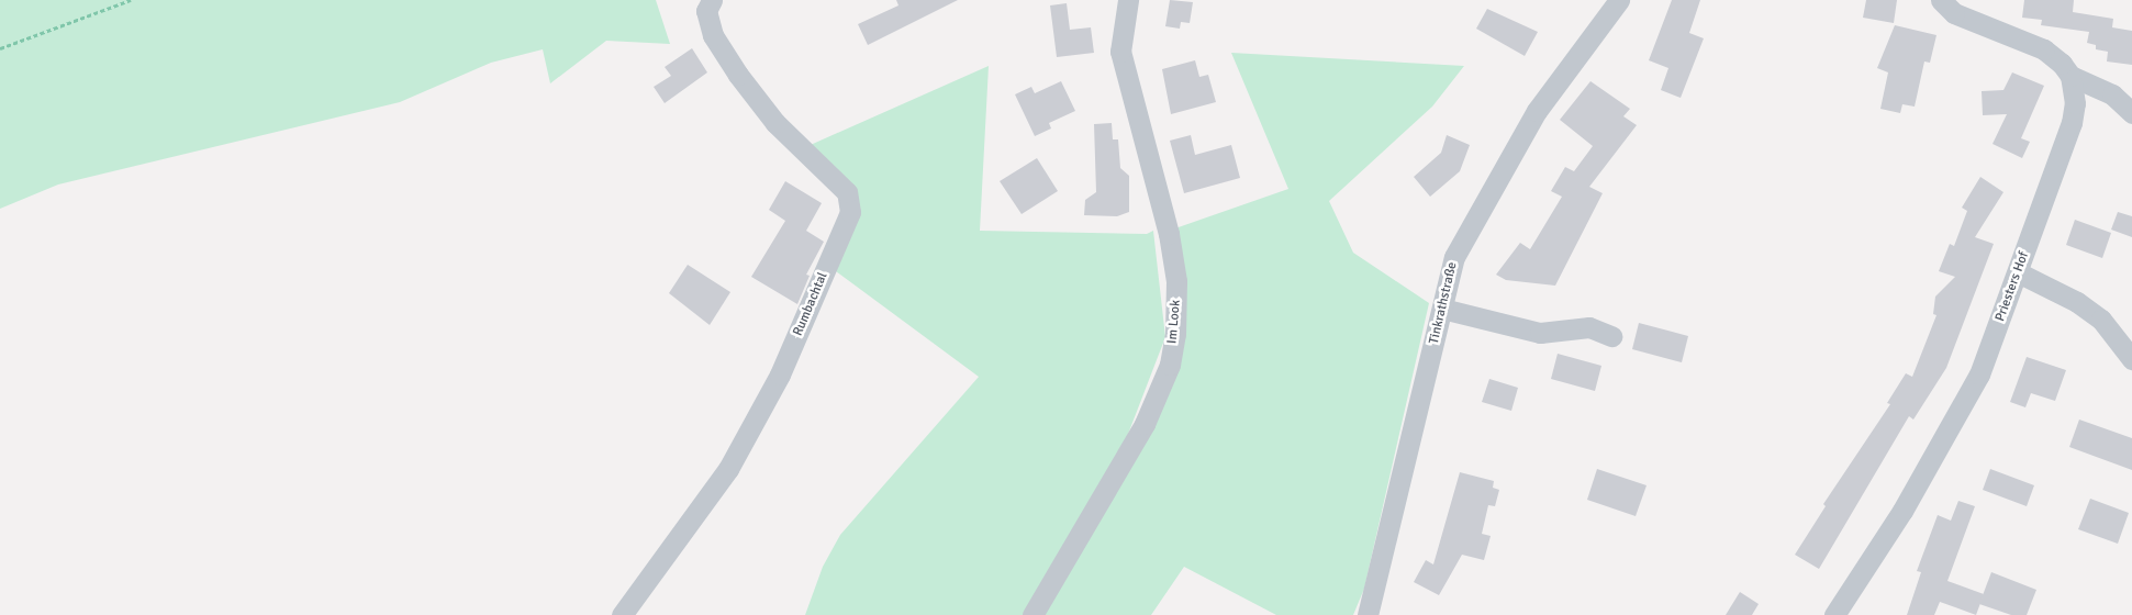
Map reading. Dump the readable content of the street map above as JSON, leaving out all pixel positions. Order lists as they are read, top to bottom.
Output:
{
  "streets": {
    "street": [
      "Priesters Hof",
      "Tinkrathstraße",
      "Rumbachtal",
      "Im Look"
    ]
  }
}
